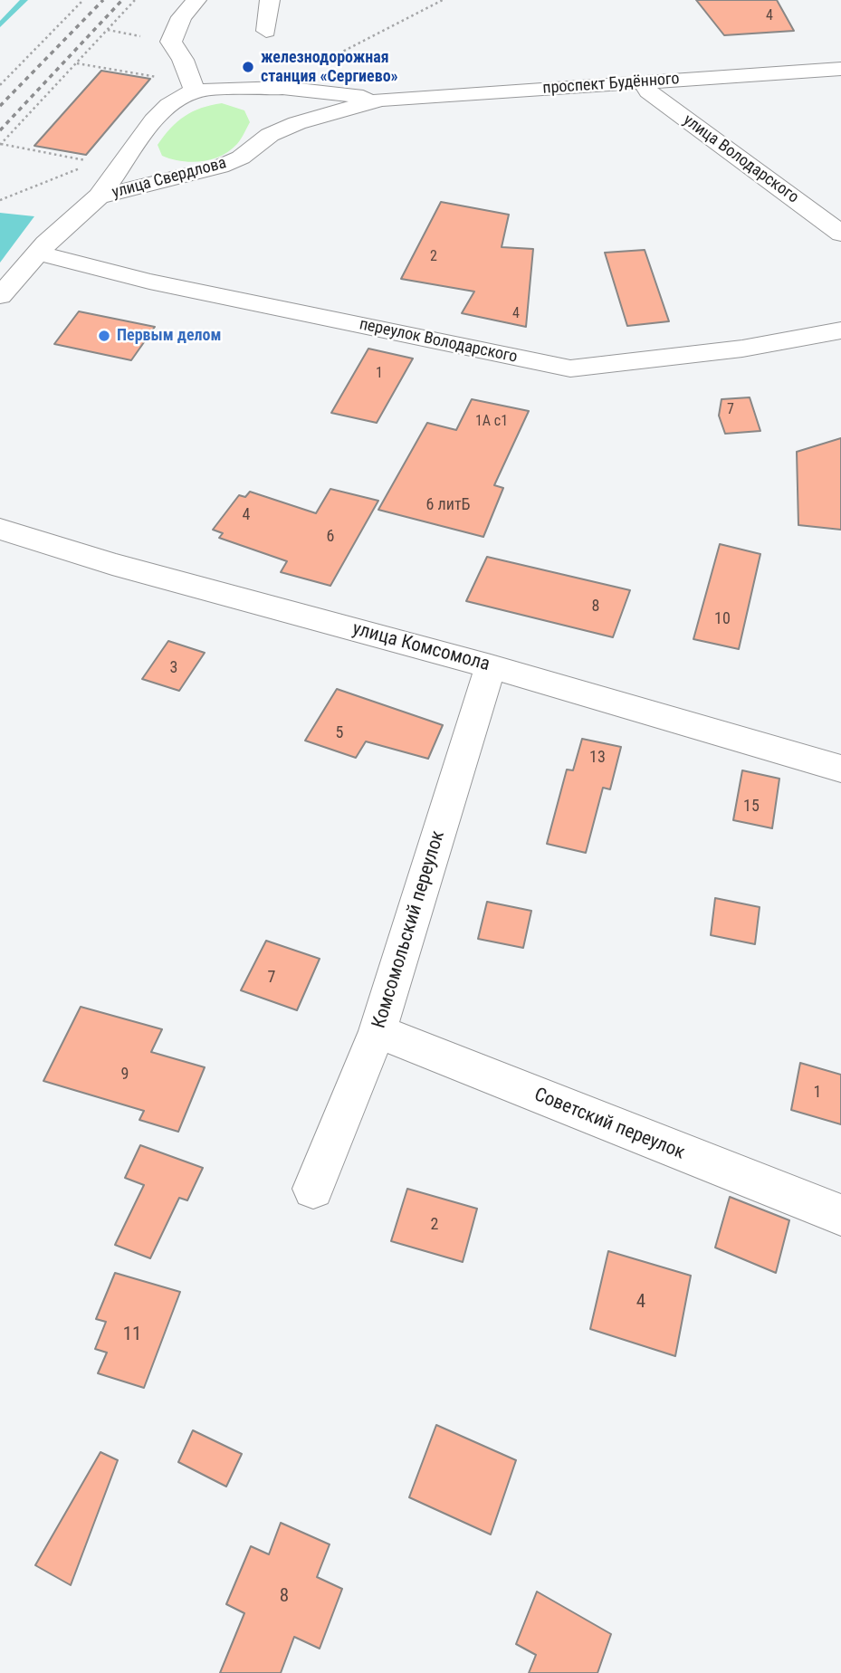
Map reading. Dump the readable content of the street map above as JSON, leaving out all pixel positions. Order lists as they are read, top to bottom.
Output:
{
  "streets": {
    "street": [
      "проспект Будённого",
      "улица Володарского",
      "улица Свердлова",
      "переулок Володарского",
      "улица Комсомола",
      "Комсомольский переулок",
      "Советский переулок"
    ]
  },
  "crossings": [
    ["проспект Будённого", "улица Володарского"],
    ["проспект Будённого", "улица Свердлова"],
    ["улица Свердлова", "переулок Володарского"],
    ["улица Комсомола", "Комсомольский переулок"],
    ["Комсомольский переулок", "Советский переулок"]
  ],
  "places": ["железнодорожная станция «Сергиево»", "Первым делом"],
  "house_numbers": [
    "4",
    "2",
    "4",
    "1",
    "7",
    "1А с1",
    "6 литБ",
    "4",
    "6",
    "8",
    "10",
    "3",
    "5",
    "13",
    "15",
    "7",
    "9",
    "1",
    "2",
    "4",
    "11",
    "8"
  ]
}
